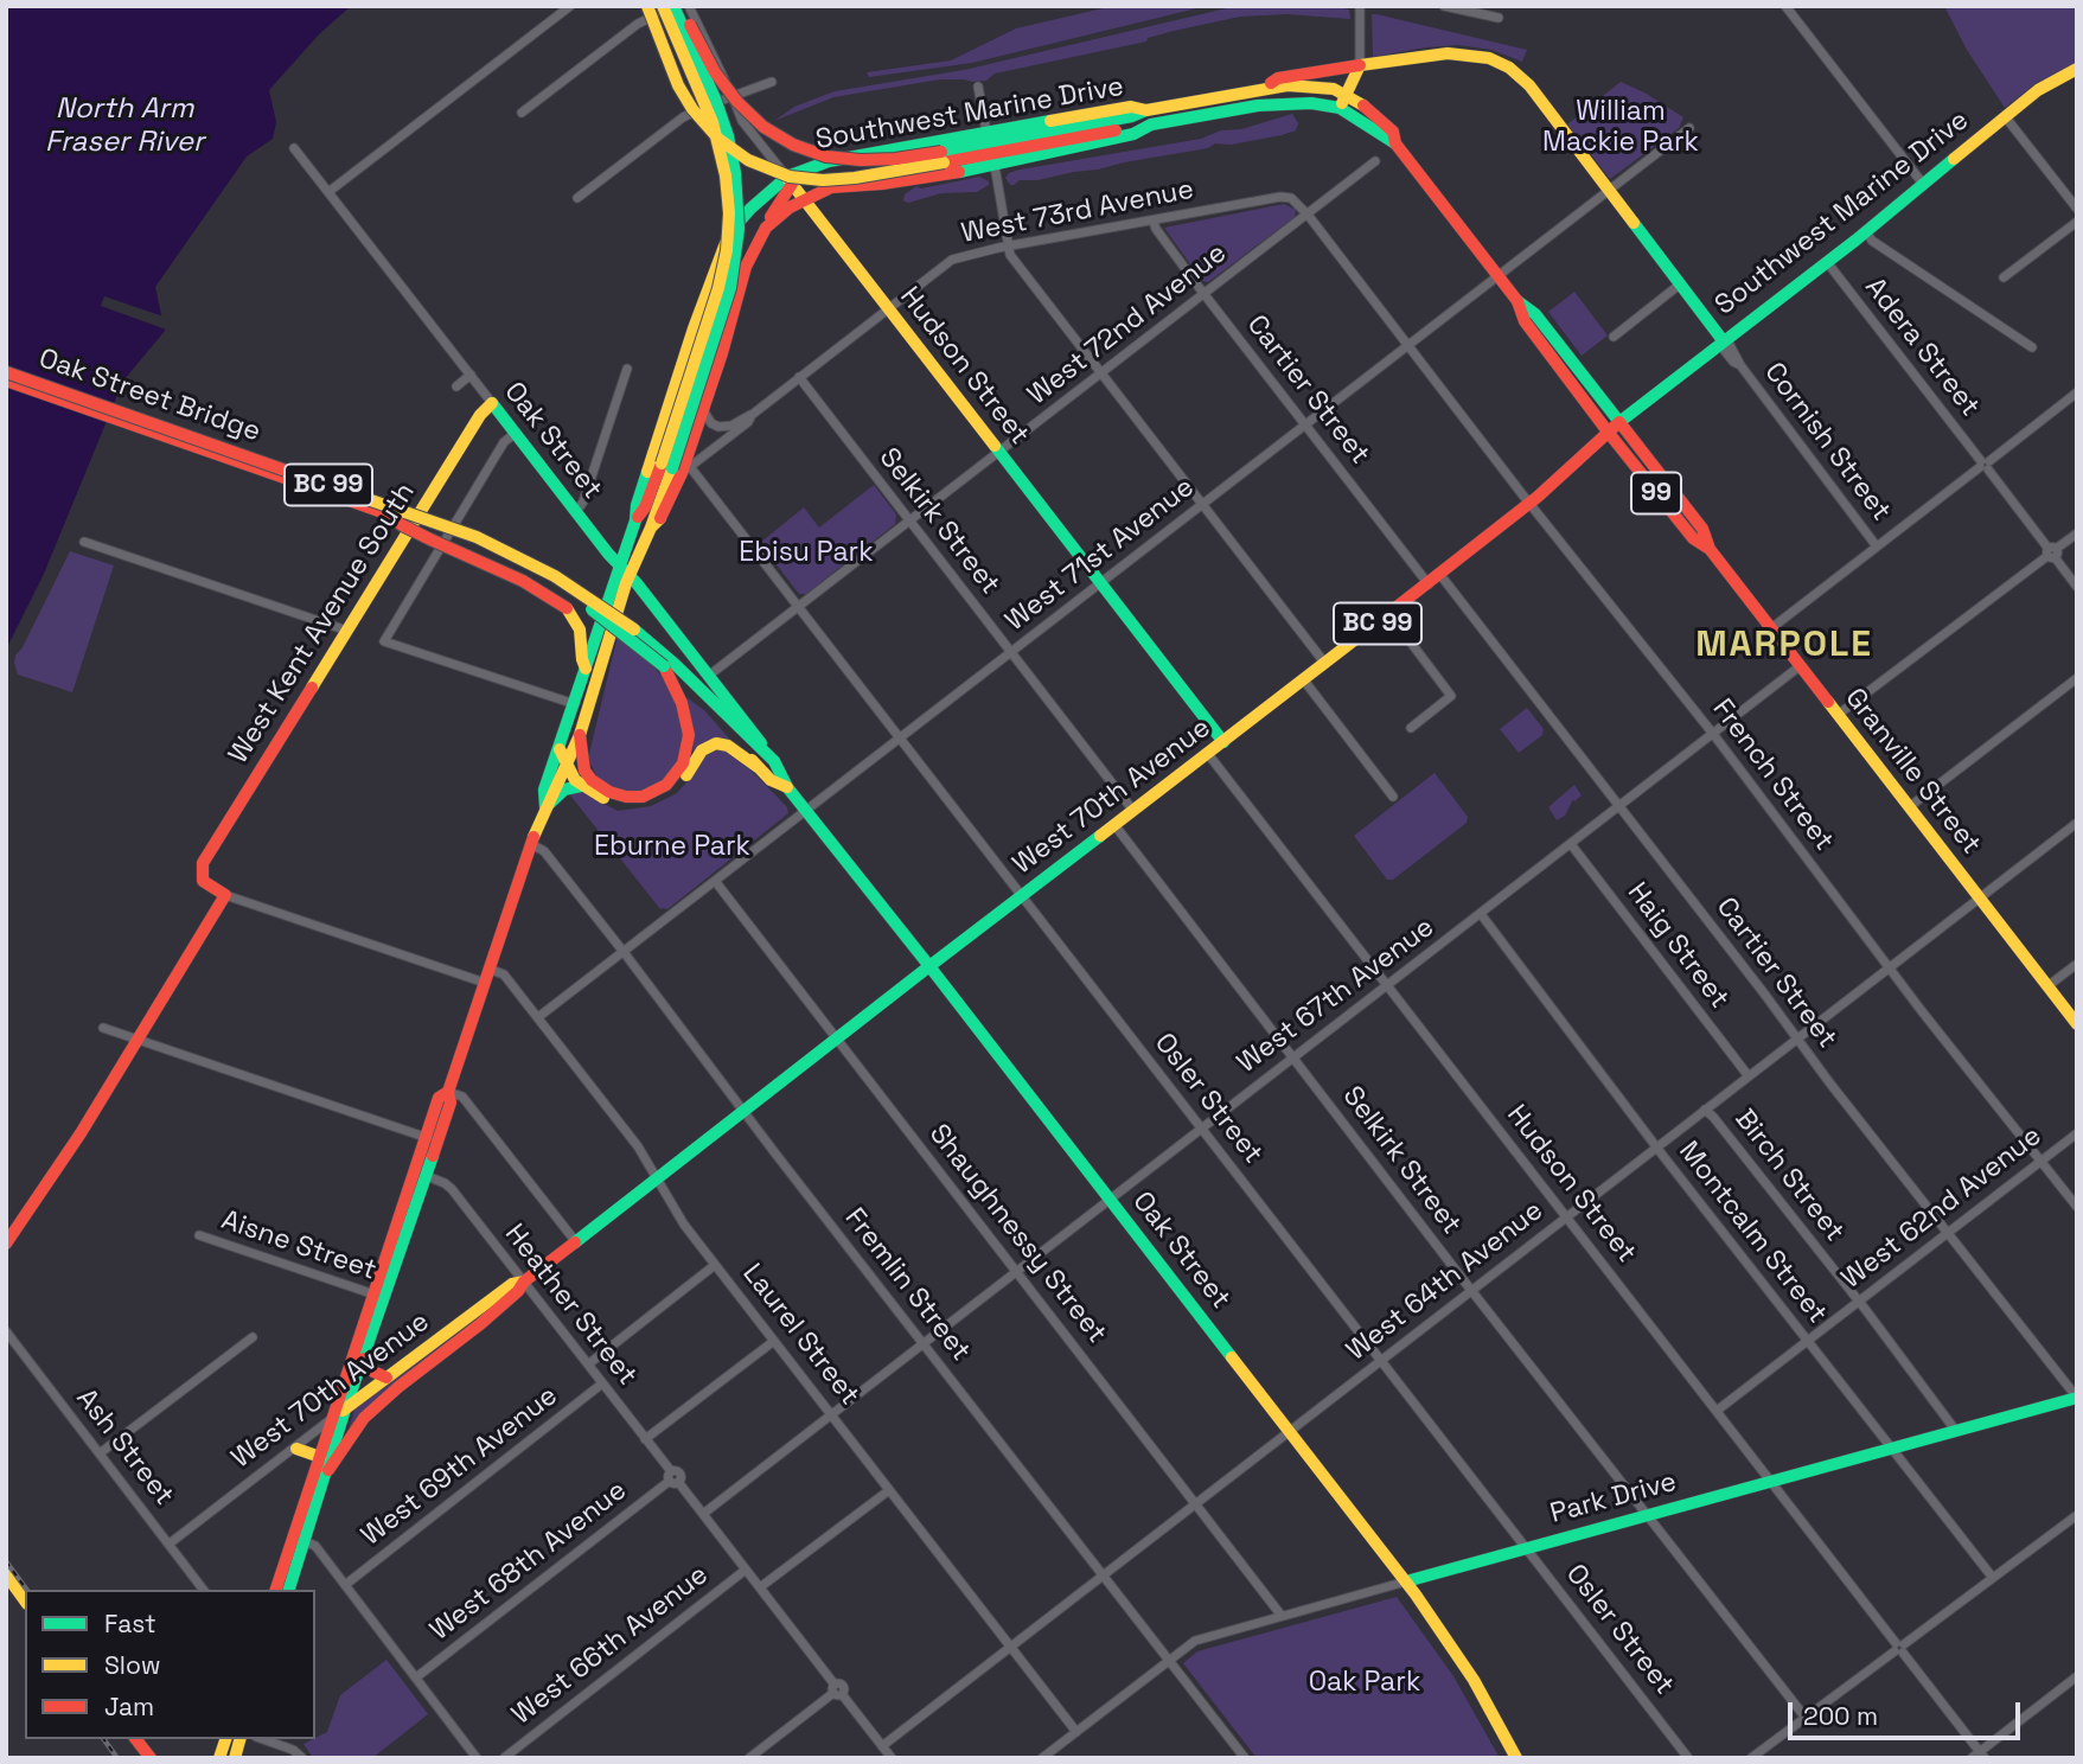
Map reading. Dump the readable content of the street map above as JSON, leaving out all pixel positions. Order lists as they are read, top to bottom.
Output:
{
  "streets": {
    "main road": [
      "Southwest Marine Drive",
      "Hudson Street",
      "Oak Street Bridge",
      "Oak Street",
      "BC 99",
      "99",
      "West Kent Avenue South",
      "Granville Street",
      "West 70th Avenue",
      "Laurel Street",
      "Park Drive"
    ],
    "street": [
      "West 73rd Avenue",
      "West 72nd Avenue",
      "Adera Street",
      "Cartier Street",
      "Cornish Street",
      "Selkirk Street",
      "West 71st Avenue",
      "French Street",
      "Haig Street",
      "West 67th Avenue",
      "Osler Street",
      "Birch Street",
      "West 62nd Avenue",
      "Montcalm Street",
      "Shaughnessy Street",
      "Aisne Street",
      "West 64th Avenue",
      "Fremlin Street",
      "Heather Street",
      "Ash Street",
      "West 69th Avenue",
      "West 68th Avenue",
      "West 66th Avenue"
    ]
  },
  "crossings": [
    ["Southwest Marine Drive", "West 73rd Avenue"],
    ["Southwest Marine Drive", "Adera Street"],
    ["Southwest Marine Drive", "Hudson Street"],
    ["Southwest Marine Drive", "Oak Street"],
    ["Southwest Marine Drive", "Cornish Street"],
    ["Southwest Marine Drive", "West 71st Avenue"],
    ["Southwest Marine Drive", "Granville Street"],
    ["Southwest Marine Drive", "West 70th Avenue"],
    ["Southwest Marine Drive", "Osler Street"],
    ["Southwest Marine Drive", "Aisne Street"],
    ["Southwest Marine Drive", "Fremlin Street"],
    ["Southwest Marine Drive", "Heather Street"],
    ["Southwest Marine Drive", "Laurel Street"],
    ["West 73rd Avenue", "West 72nd Avenue"],
    ["West 73rd Avenue", "Hudson Street"],
    ["West 73rd Avenue", "Cartier Street"],
    ["West 73rd Avenue", "Selkirk Street"],
    ["West 73rd Avenue", "French Street"],
    ["West 73rd Avenue", "Osler Street"],
    ["West 72nd Avenue", "Hudson Street"],
    ["West 72nd Avenue", "Cartier Street"],
    ["West 72nd Avenue", "Oak Street"],
    ["West 72nd Avenue", "Selkirk Street"],
    ["West 72nd Avenue", "French Street"],
    ["West 72nd Avenue", "Osler Street"],
    ["Hudson Street", "West 71st Avenue"],
    ["Hudson Street", "West 70th Avenue"],
    ["Hudson Street", "West 67th Avenue"],
    ["Hudson Street", "West 62nd Avenue"],
    ["Hudson Street", "West 64th Avenue"],
    ["Hudson Street", "Park Drive"],
    ["Cartier Street", "West 71st Avenue"],
    ["Cartier Street", "West 70th Avenue"],
    ["Cartier Street", "West 67th Avenue"],
    ["Cartier Street", "West 62nd Avenue"],
    ["Cartier Street", "West 64th Avenue"],
    ["Cartier Street", "Park Drive"],
    ["Oak Street Bridge", "Oak Street"],
    ["Oak Street", "West 71st Avenue"],
    ["Oak Street", "West Kent Avenue South"],
    ["Oak Street", "West 70th Avenue"],
    ["Oak Street", "West 67th Avenue"],
    ["Oak Street", "West 64th Avenue"],
    ["Oak Street", "Park Drive"],
    ["Cornish Street", "West 70th Avenue"],
    ["Selkirk Street", "West 71st Avenue"],
    ["Selkirk Street", "West 70th Avenue"],
    ["Selkirk Street", "West 67th Avenue"],
    ["Selkirk Street", "West 64th Avenue"],
    ["Selkirk Street", "Park Drive"],
    ["West 71st Avenue", "Granville Street"],
    ["West 71st Avenue", "French Street"],
    ["West 71st Avenue", "Osler Street"],
    ["West 71st Avenue", "Shaughnessy Street"],
    ["West 71st Avenue", "Fremlin Street"],
    ["West 71st Avenue", "Laurel Street"],
    ["West Kent Avenue South", "Laurel Street"],
    ["Granville Street", "West 70th Avenue"],
    ["Granville Street", "West 67th Avenue"],
    ["Granville Street", "West 64th Avenue"],
    ["French Street", "West 70th Avenue"],
    ["French Street", "West 67th Avenue"],
    ["French Street", "West 62nd Avenue"],
    ["French Street", "West 64th Avenue"],
    ["West 70th Avenue", "Osler Street"],
    ["West 70th Avenue", "Shaughnessy Street"],
    ["West 70th Avenue", "Fremlin Street"],
    ["West 70th Avenue", "Heather Street"],
    ["West 70th Avenue", "Laurel Street"],
    ["West 70th Avenue", "Ash Street"],
    ["Haig Street", "West 67th Avenue"],
    ["Haig Street", "West 64th Avenue"],
    ["West 67th Avenue", "Osler Street"],
    ["West 67th Avenue", "Montcalm Street"],
    ["West 67th Avenue", "Shaughnessy Street"],
    ["West 67th Avenue", "Fremlin Street"],
    ["West 67th Avenue", "Heather Street"],
    ["West 67th Avenue", "Laurel Street"],
    ["Osler Street", "West 64th Avenue"],
    ["Osler Street", "Park Drive"],
    ["Birch Street", "West 62nd Avenue"],
    ["Birch Street", "West 64th Avenue"],
    ["Birch Street", "Park Drive"],
    ["West 62nd Avenue", "Montcalm Street"],
    ["Montcalm Street", "West 64th Avenue"],
    ["Montcalm Street", "Park Drive"],
    ["Shaughnessy Street", "West 64th Avenue"],
    ["Shaughnessy Street", "Park Drive"],
    ["West 64th Avenue", "Fremlin Street"],
    ["West 64th Avenue", "Heather Street"],
    ["West 64th Avenue", "Laurel Street"],
    ["Fremlin Street", "Park Drive"],
    ["Heather Street", "West 69th Avenue"],
    ["Heather Street", "West 68th Avenue"],
    ["Heather Street", "West 66th Avenue"],
    ["Laurel Street", "Park Drive"]
  ],
  "districts": ["MARPOLE"],
  "water": ["North Arm Fraser River"],
  "parks": [
    "William Mackie Park",
    "Ebisu Park",
    "Eburne Park",
    "Oak Park"
  ],
  "legend": ["Fast", "Slow", "Jam"],
  "scale_bar": "200 m"
}
